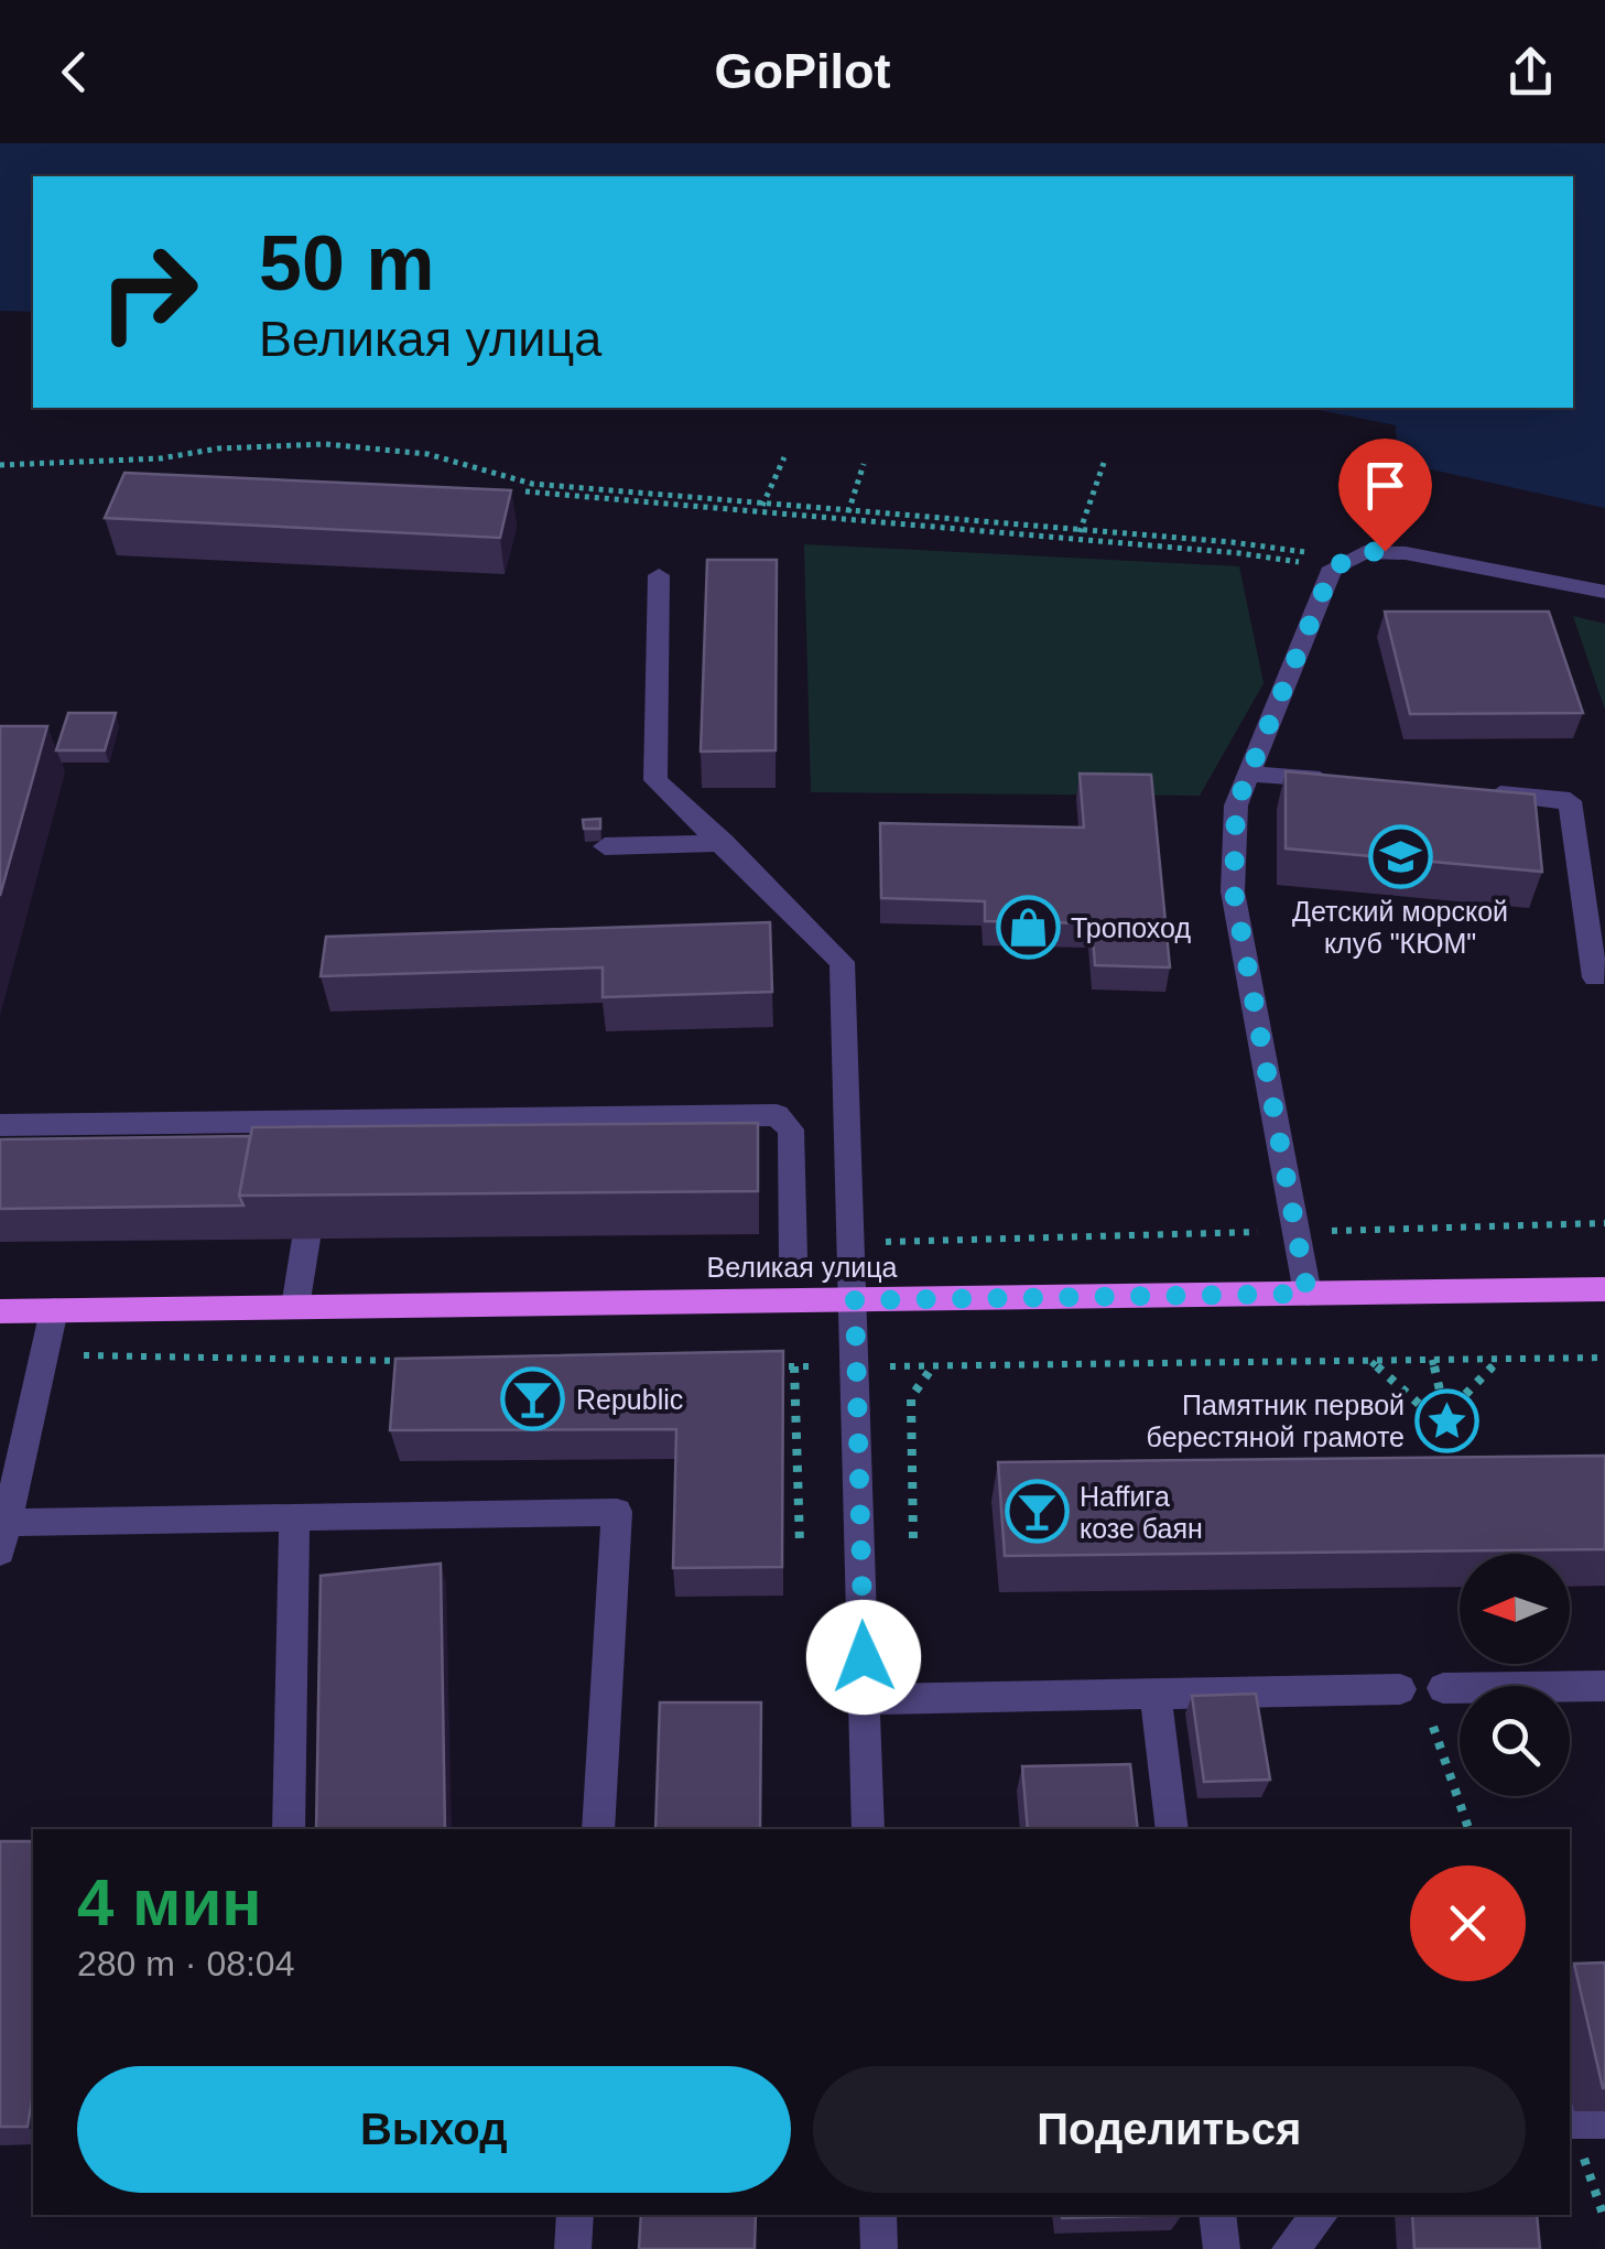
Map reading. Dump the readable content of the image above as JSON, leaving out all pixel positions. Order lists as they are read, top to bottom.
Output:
{
  "streets": {
    "main road": ["Великая улица"]
  },
  "places": {
    "school or university": ["Детский морской клуб \"КЮМ\""],
    "shop": ["Тропоход"],
    "bar": ["Republic", "Наffига козе баян"],
    "place": ["Памятник первой берестяной грамоте"]
  },
  "north": "left",
  "page": {
    "header": "GoPilot",
    "turn": ["50 m", "Великая улица"],
    "heading": ["4 мин", "280 m · 08:04"],
    "buttons": ["Выход", "Поделиться"]
  }
}
